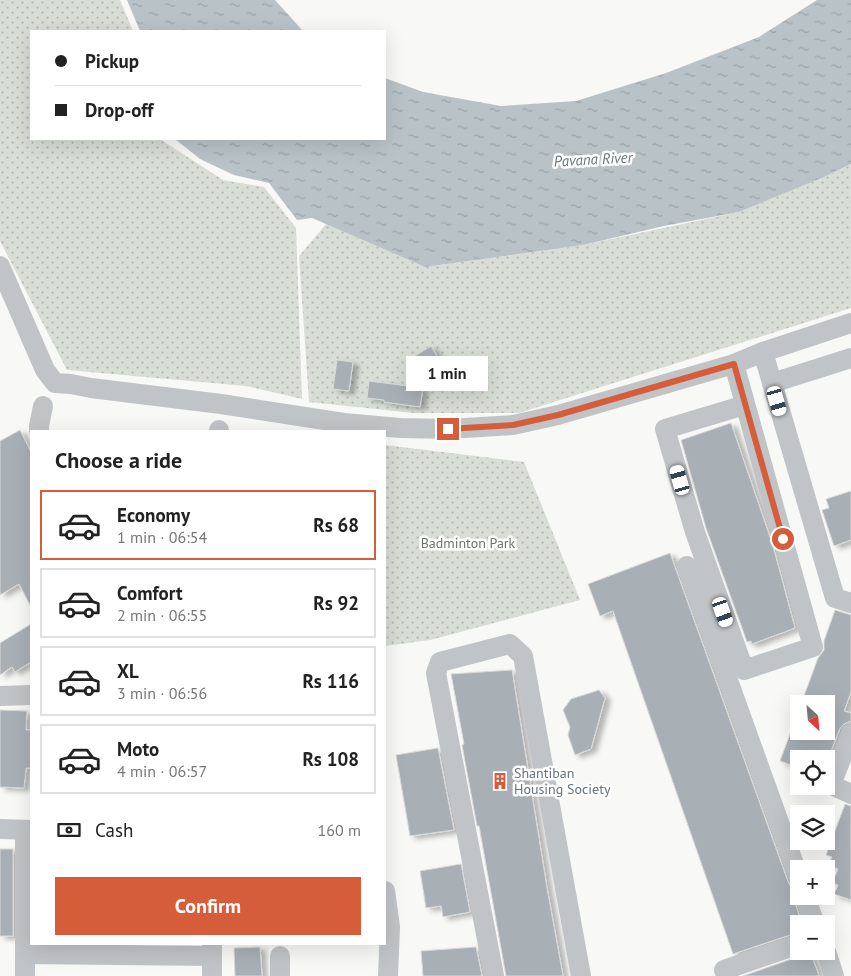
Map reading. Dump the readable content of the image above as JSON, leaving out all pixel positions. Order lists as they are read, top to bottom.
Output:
{
  "water": ["Pavana River"],
  "parks": ["Badminton Park"],
  "places": {
    "building": ["Shantiban Housing Society"]
  },
  "north": "bottom right",
  "page": {
    "banner": ["Pickup", "Drop-off"],
    "bubble": "1 min",
    "heading": "Choose a ride",
    "list": [
      {
        "name": "Economy",
        "note": "1 min · 06:54",
        "value": "Rs 68"
      },
      {
        "name": "Comfort",
        "note": "2 min · 06:55",
        "value": "Rs 92"
      },
      {
        "name": "XL",
        "note": "3 min · 06:56",
        "value": "Rs 116"
      },
      {
        "name": "Moto",
        "note": "4 min · 06:57",
        "value": "Rs 108"
      }
    ],
    "map_buttons": ["+", "−"],
    "pay": ["Cash", "160 m"],
    "buttons": "Confirm"
  }
}
